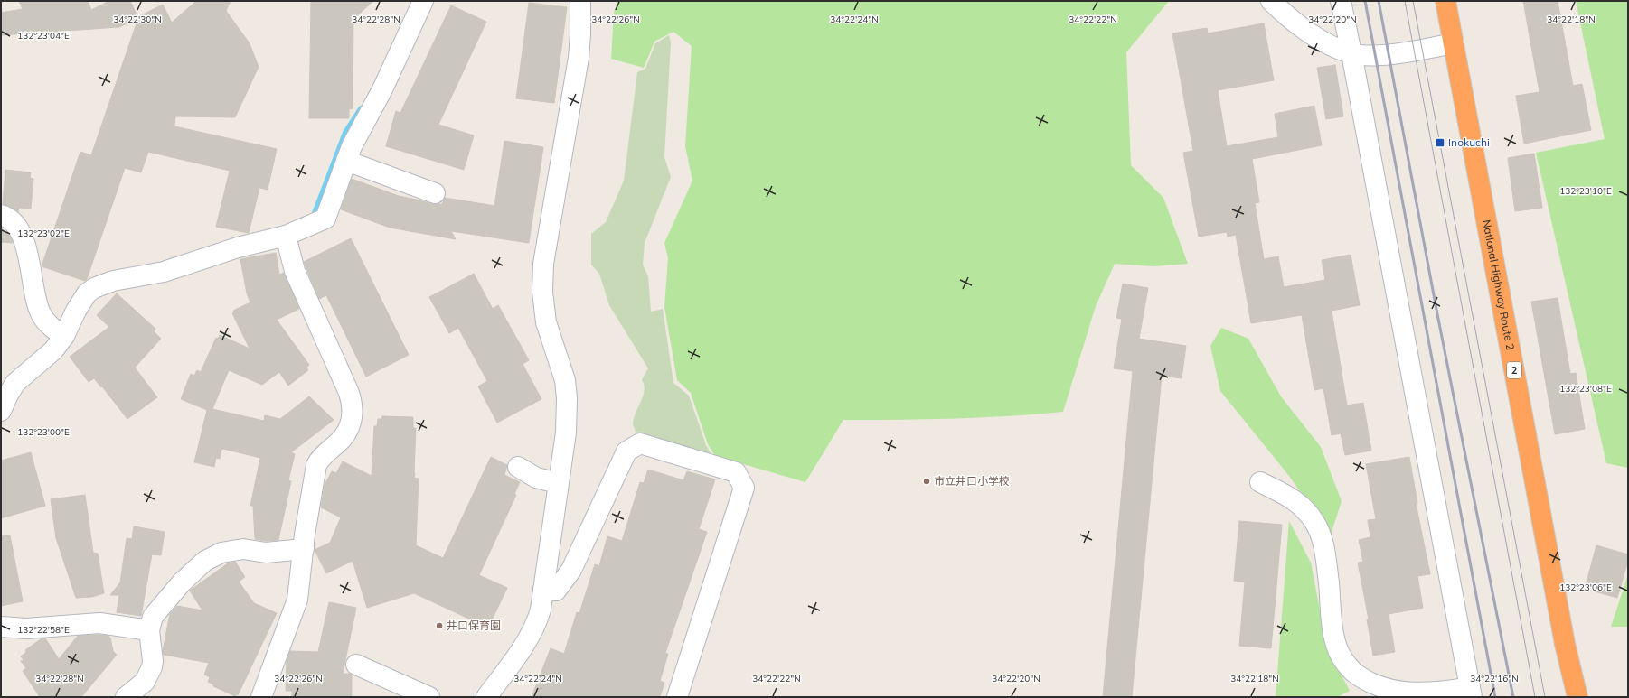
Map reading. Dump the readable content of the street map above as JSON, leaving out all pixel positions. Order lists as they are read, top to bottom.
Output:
{
  "streets": {
    "highway": ["National Highway Route 2", "2"]
  },
  "places": {
    "transit": ["Inokuchi"],
    "other": ["市立井口小学校", "井口保育園"]
  },
  "coordinates": [
    "34°22'30\"N",
    "34°22'28\"N",
    "34°22'26\"N",
    "34°22'24\"N",
    "34°22'22\"N",
    "34°22'20\"N",
    "34°22'18\"N",
    "132°23'04\"E",
    "132°23'10\"E",
    "132°23'02\"E",
    "132°23'08\"E",
    "132°23'00\"E",
    "132°23'06\"E",
    "132°22'58\"E",
    "34°22'16\"N"
  ]
}
